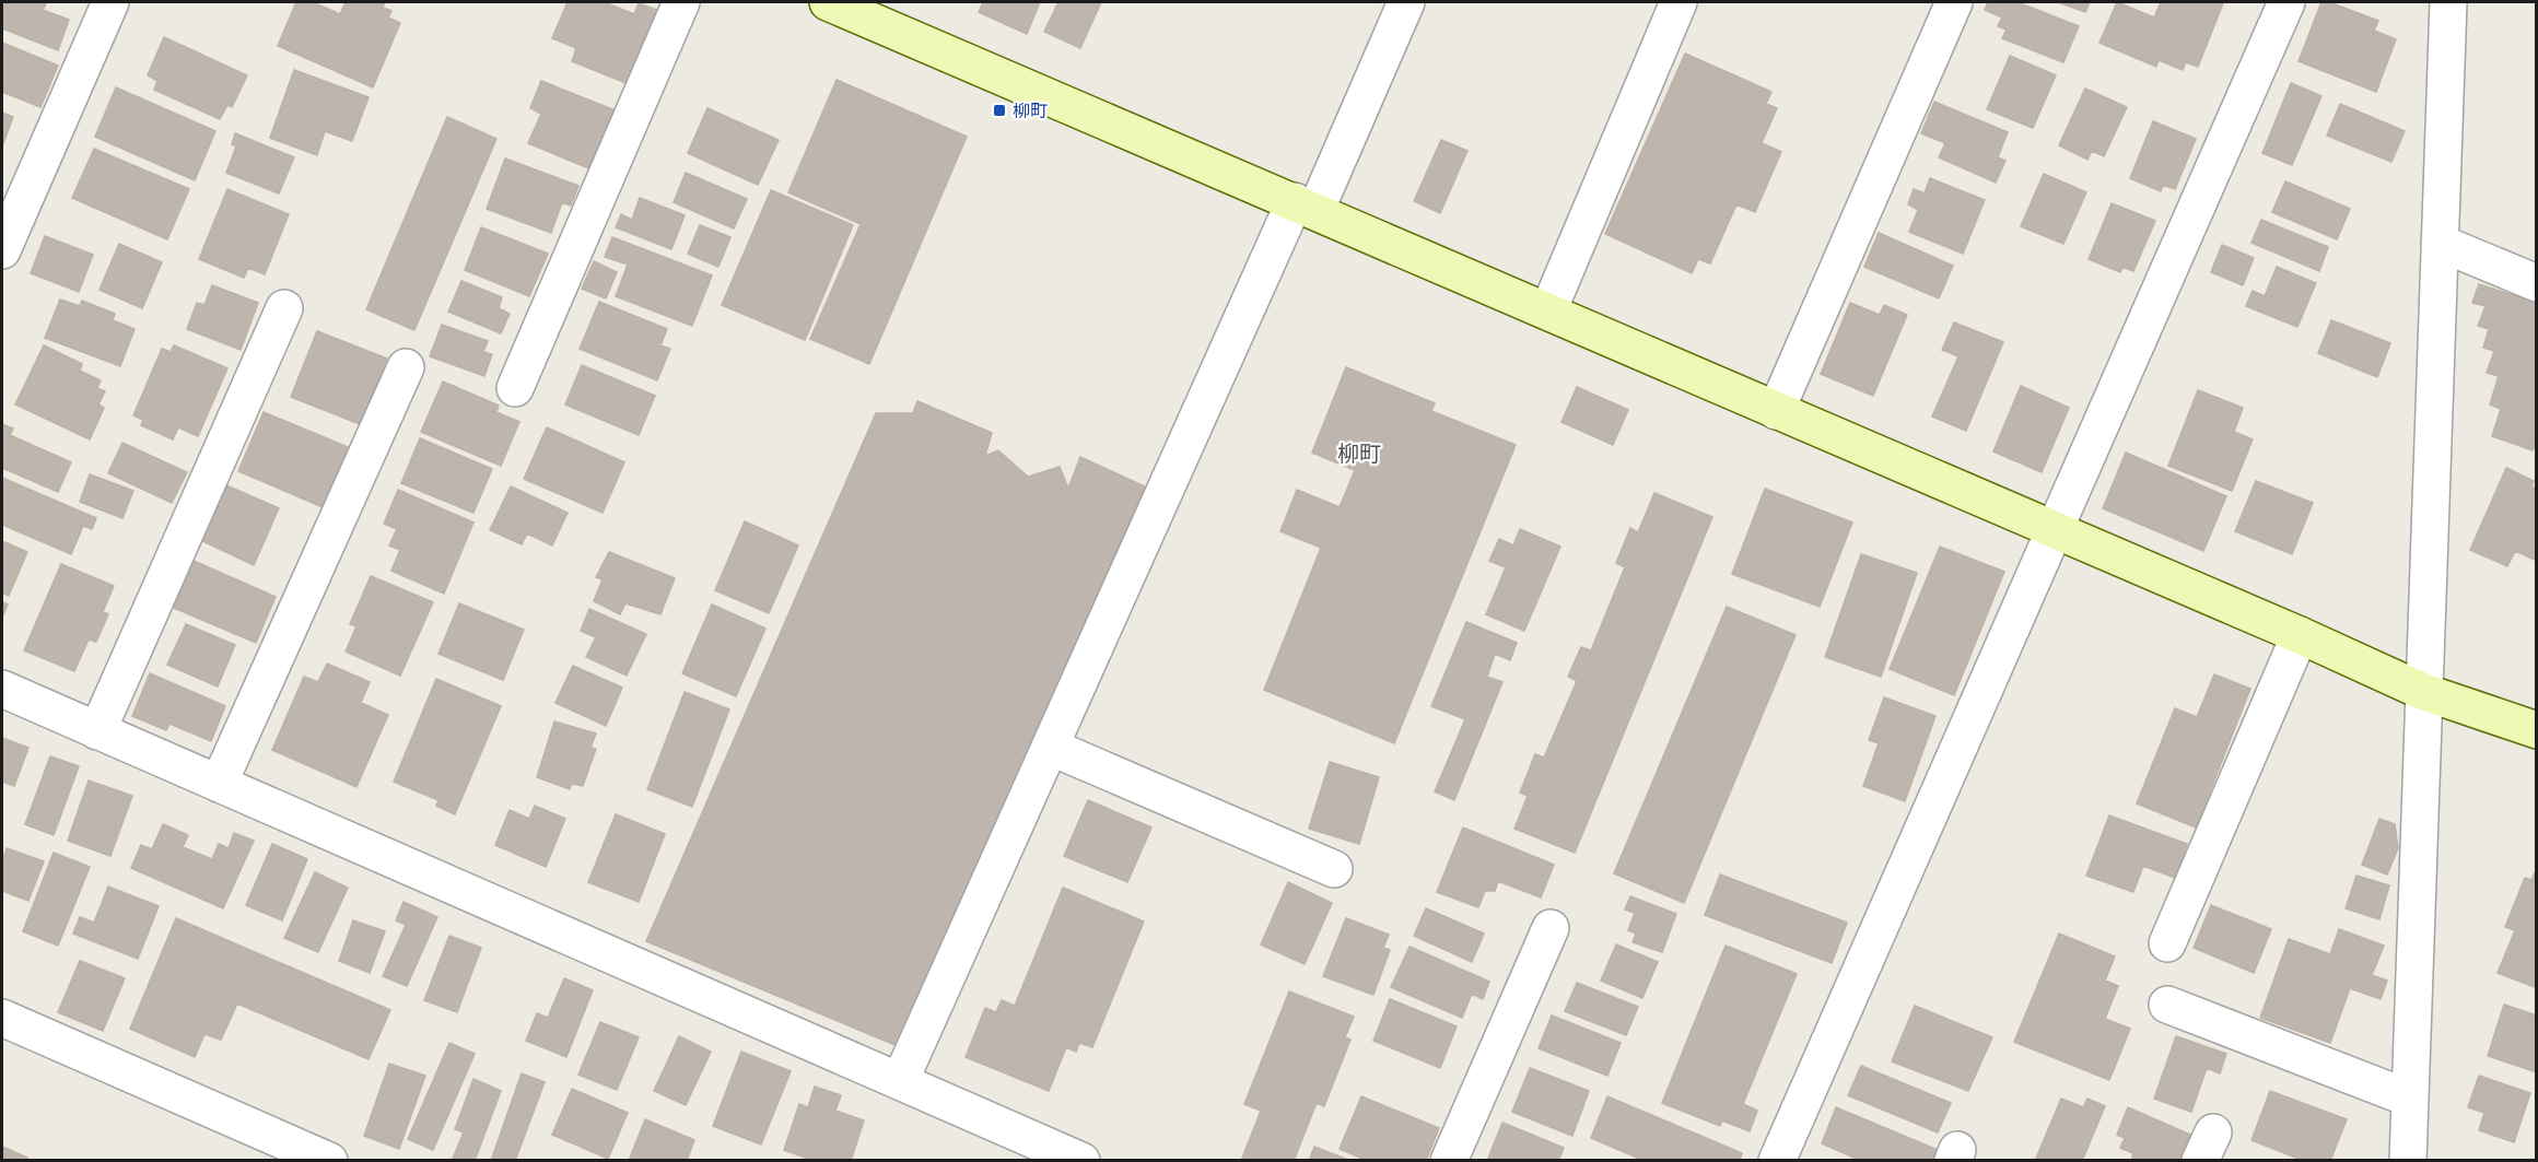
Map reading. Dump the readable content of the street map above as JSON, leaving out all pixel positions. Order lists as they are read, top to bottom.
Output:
{
  "districts": ["柳町"],
  "places": {
    "transit": ["柳町"]
  }
}
